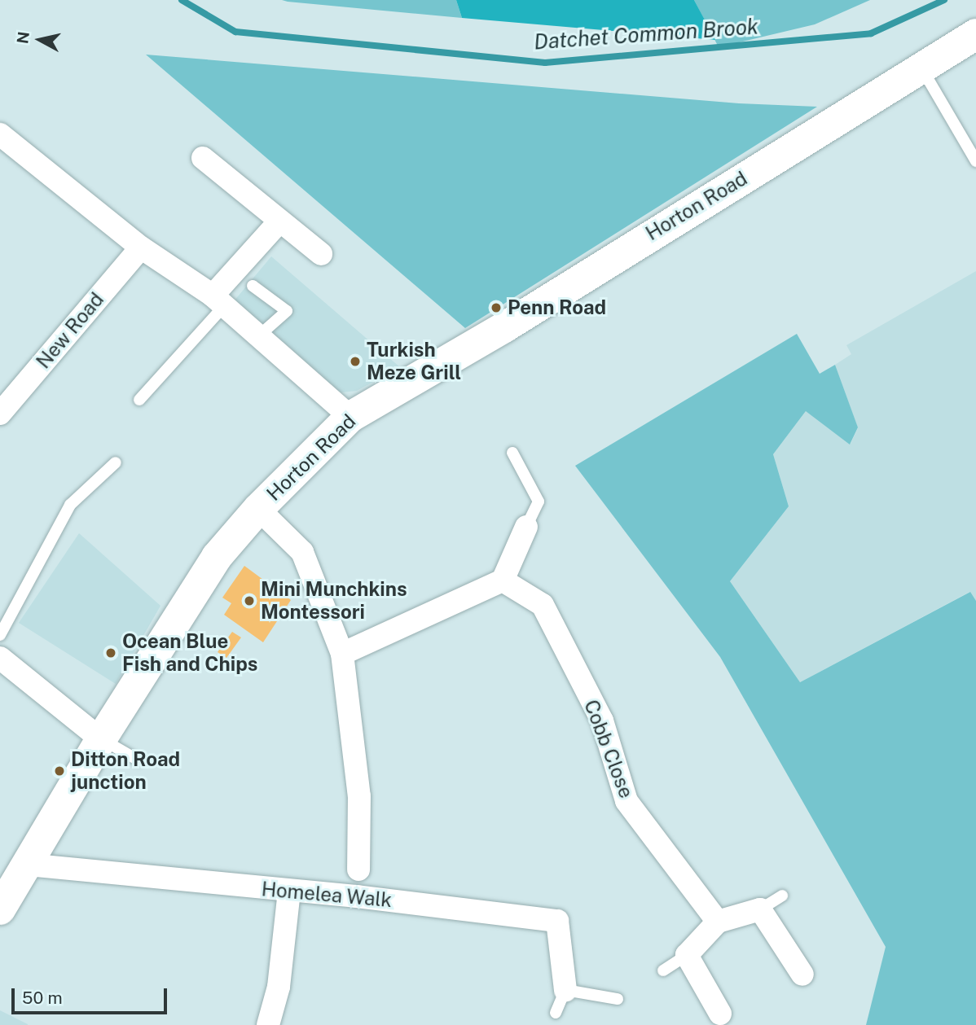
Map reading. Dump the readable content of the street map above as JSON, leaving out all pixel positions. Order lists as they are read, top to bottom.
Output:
{
  "streets": {
    "main road": ["Horton Road"],
    "street": ["New Road", "Cobb Close", "Homelea Walk"]
  },
  "crossings": [
    ["Horton Road", "Homelea Walk"]
  ],
  "water": ["Datchet Common Brook"],
  "places": [
    "Penn Road",
    "Turkish Meze Grill",
    "Mini Munchkins Montessori",
    "Ocean Blue Fish and Chips",
    "Ditton Road junction"
  ],
  "scale_bar": "50 m",
  "north": "left"
}
